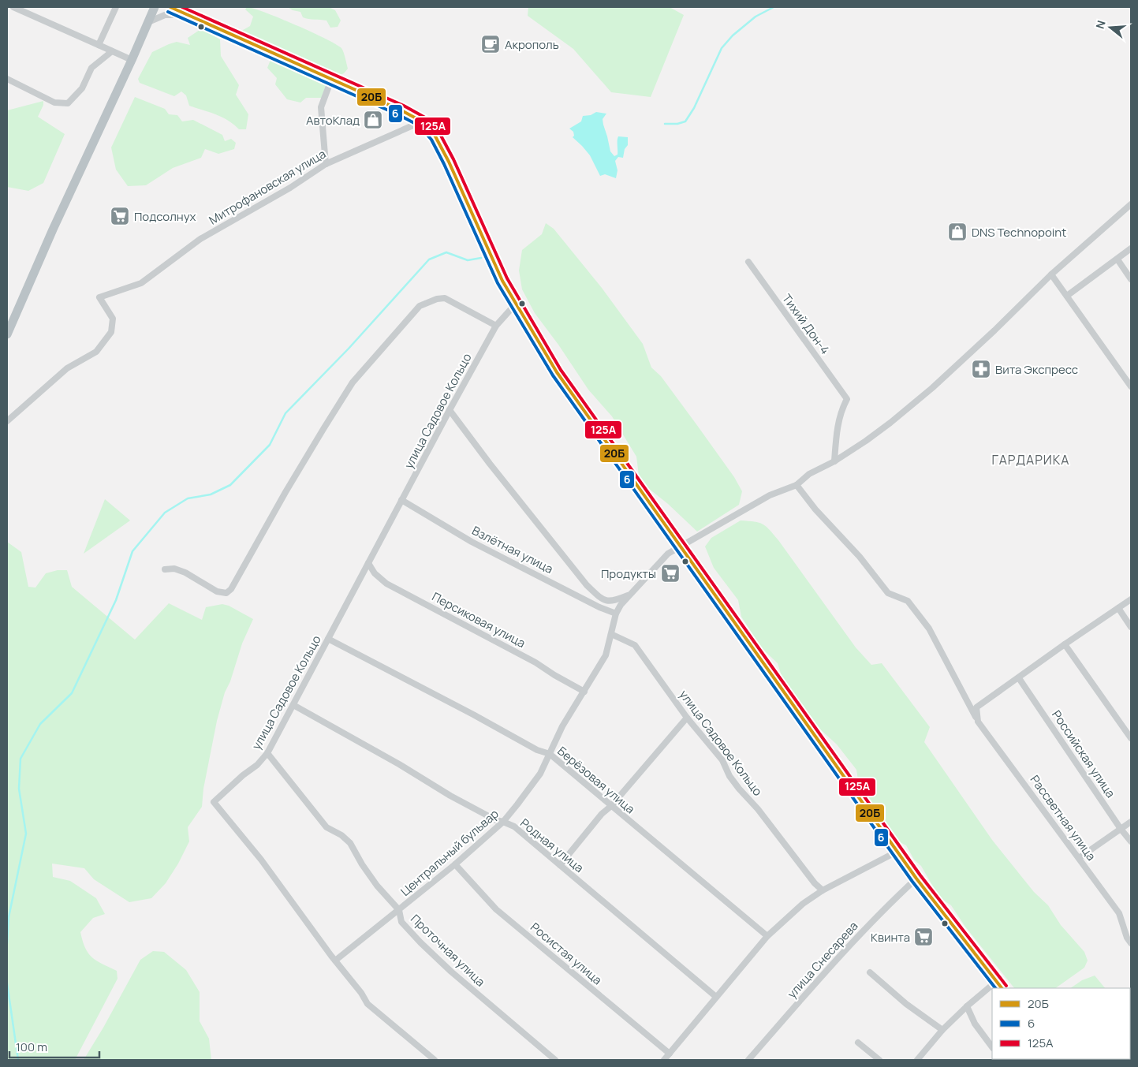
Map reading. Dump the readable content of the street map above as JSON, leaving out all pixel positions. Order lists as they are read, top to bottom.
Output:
{
  "streets": {
    "street": [
      "Митрофановская улица",
      "Тихий Дон-4",
      "улица Садовое Кольцо",
      "Взлётная улица",
      "Персиковая улица",
      "Российская улица",
      "Берёзовая улица",
      "Рассветная улица",
      "Родная улица",
      "Центральный бульвар",
      "Проточная улица",
      "Росистая улица",
      "улица Снесарева"
    ]
  },
  "crossings": [
    ["Тихий Дон-4", "Центральный бульвар"],
    ["улица Садовое Кольцо", "Взлётная улица"],
    ["улица Садовое Кольцо", "Персиковая улица"],
    ["улица Садовое Кольцо", "Берёзовая улица"],
    ["улица Садовое Кольцо", "Родная улица"],
    ["улица Садовое Кольцо", "Центральный бульвар"],
    ["улица Садовое Кольцо", "Проточная улица"],
    ["Взлётная улица", "Центральный бульвар"],
    ["Персиковая улица", "Центральный бульвар"],
    ["Берёзовая улица", "Центральный бульвар"],
    ["Рассветная улица", "Центральный бульвар"],
    ["Родная улица", "Центральный бульвар"],
    ["Центральный бульвар", "Проточная улица"],
    ["Центральный бульвар", "Росистая улица"]
  ],
  "districts": ["ГАРДАРИКА"],
  "places": {
    "cafe": ["Акрополь"],
    "shop": ["АвтоКлад", "DNS Technopoint"],
    "supermarket": ["Подсолнух", "Продукты", "Квинта"],
    "pharmacy": ["Вита Экспресс"]
  },
  "lines": ["transit line 20Б", "transit line 125А", "transit line 6"],
  "legend": ["20Б", "6", "125А"],
  "scale_bar": "100 m",
  "north": "left"
}
